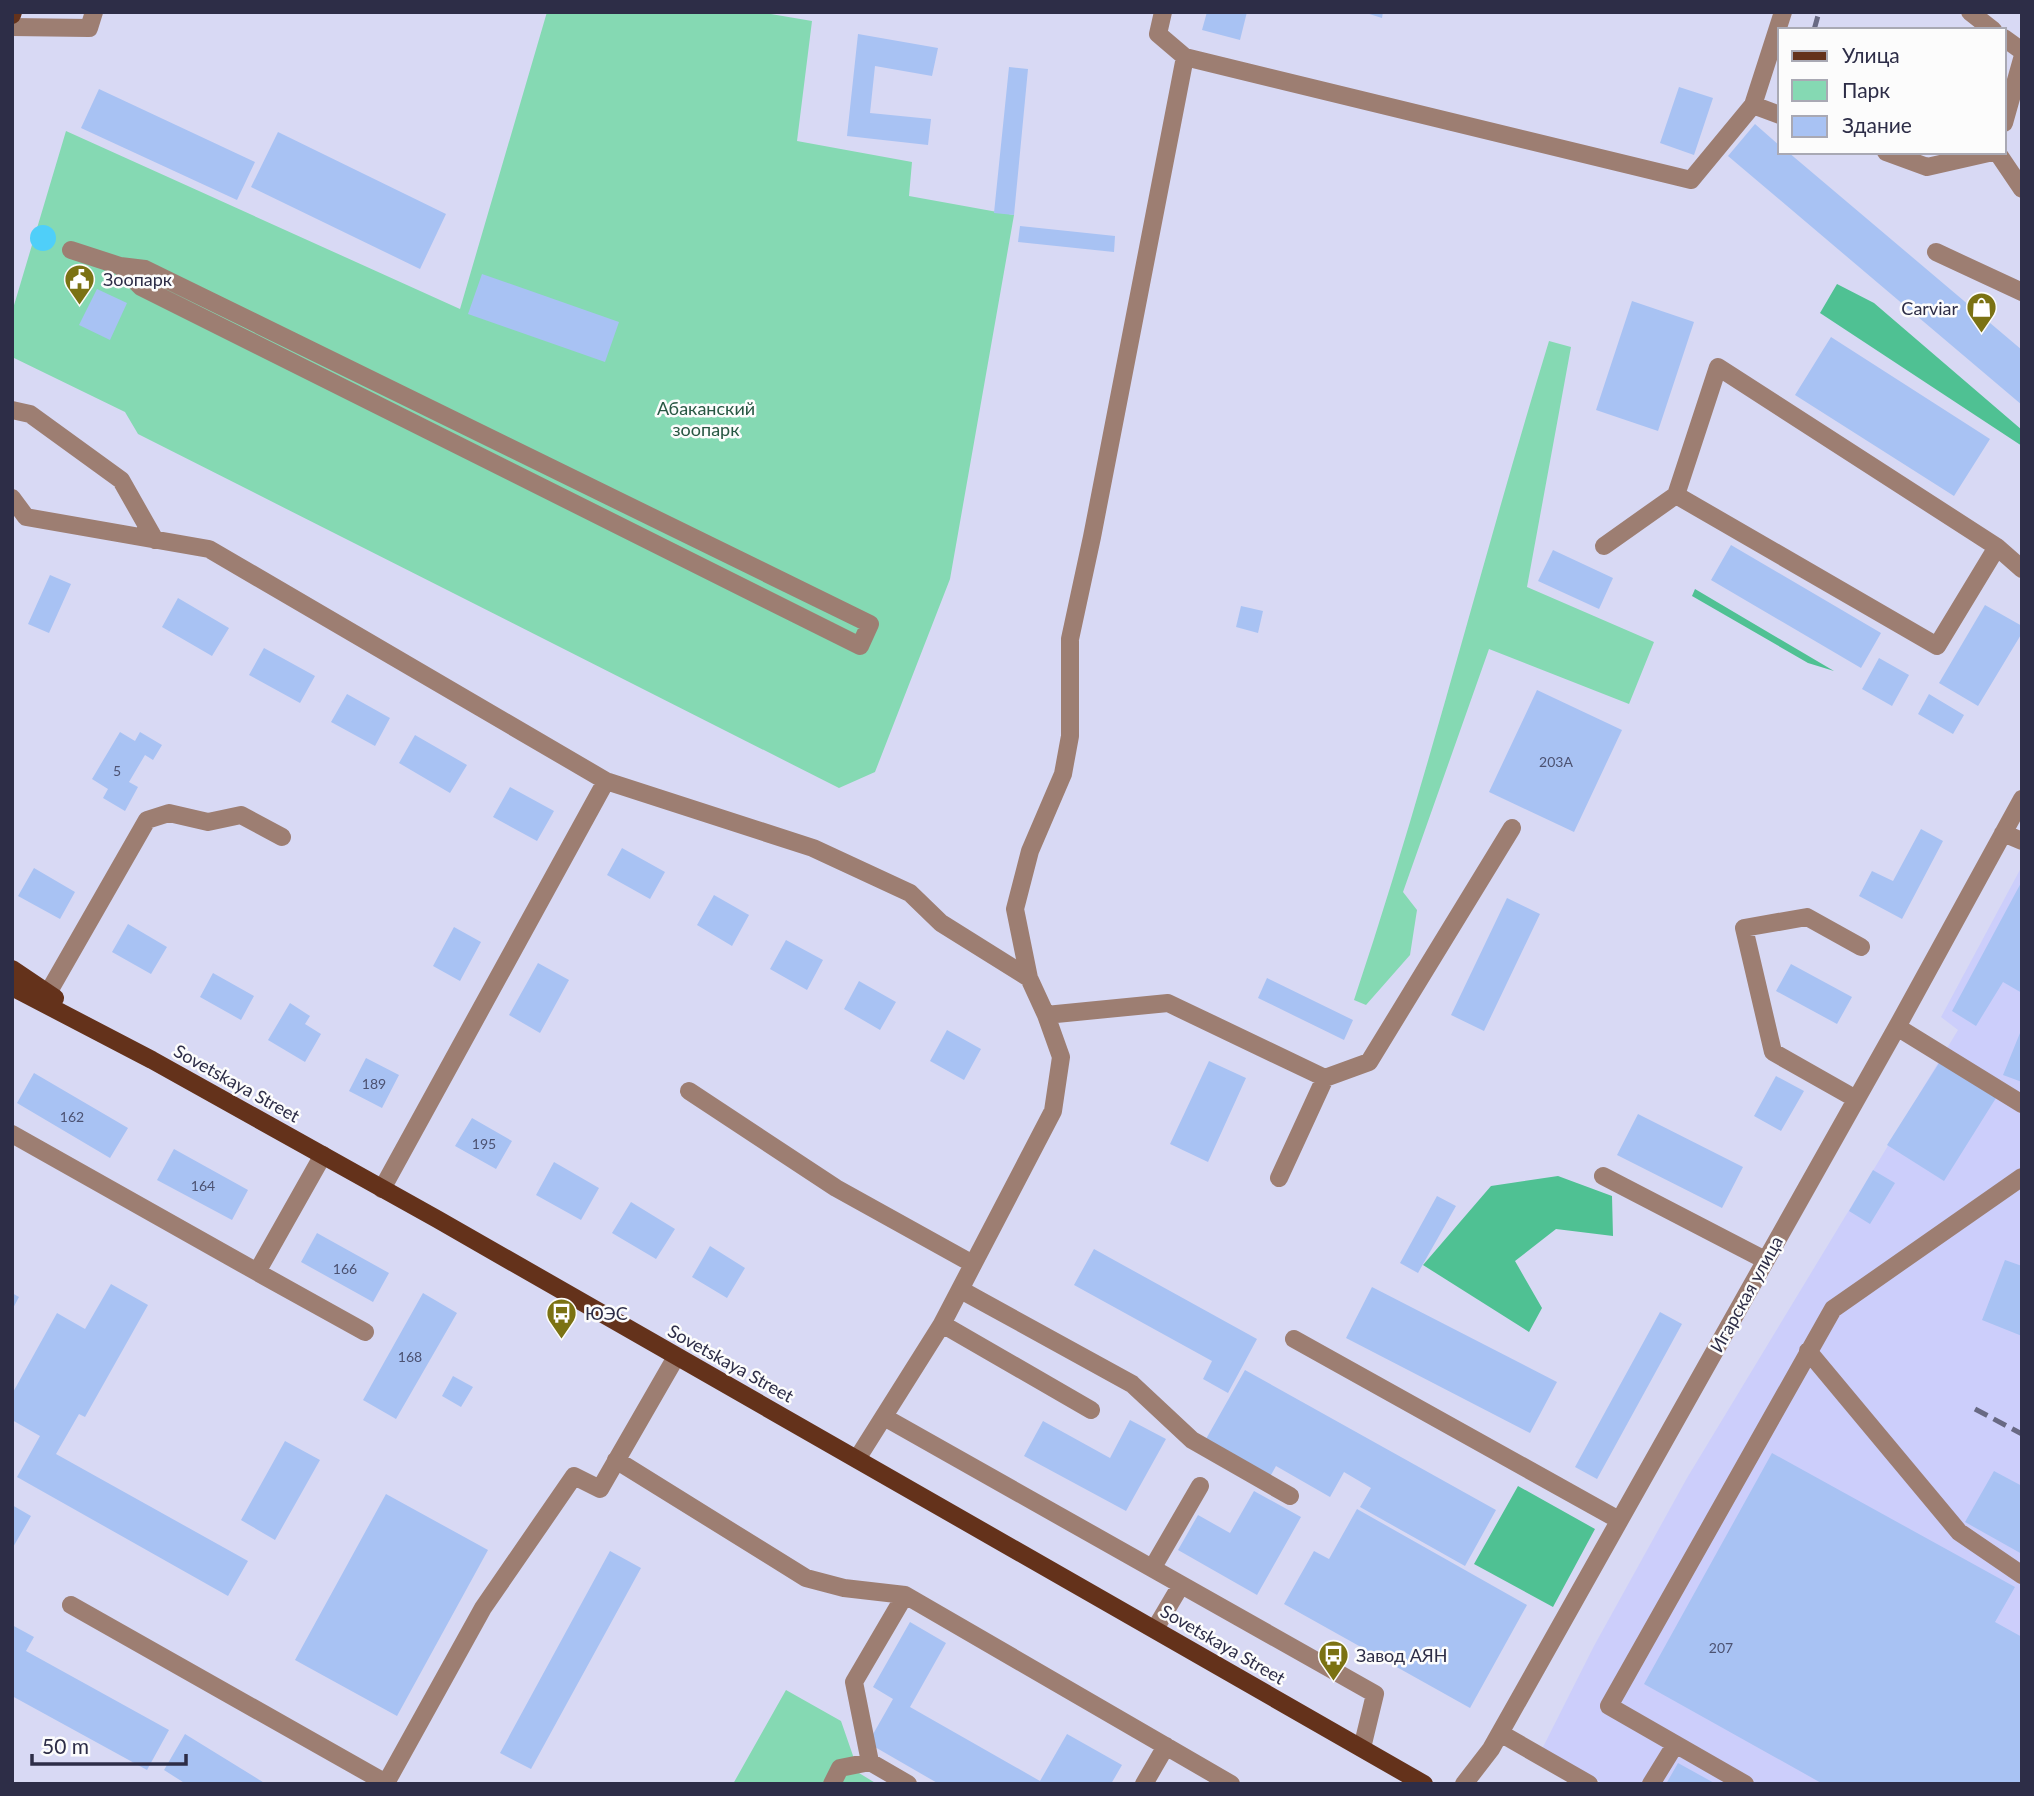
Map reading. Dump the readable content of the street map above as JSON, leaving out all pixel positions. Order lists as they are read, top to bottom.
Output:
{
  "streets": {
    "main road": ["Sovetskaya Street"],
    "street": ["Игарская улица"]
  },
  "parks": ["Абаканский зоопарк"],
  "places": {
    "public building": ["Зоопарк"],
    "shop": ["Carviar"],
    "bus stop": ["ЮЭС", "Завод АЯН"]
  },
  "house_numbers": [
    "203А",
    "5",
    "189",
    "162",
    "195",
    "164",
    "166",
    "168",
    "207"
  ],
  "legend": ["Улица", "Парк", "Здание"],
  "scale_bar": "50 m"
}
